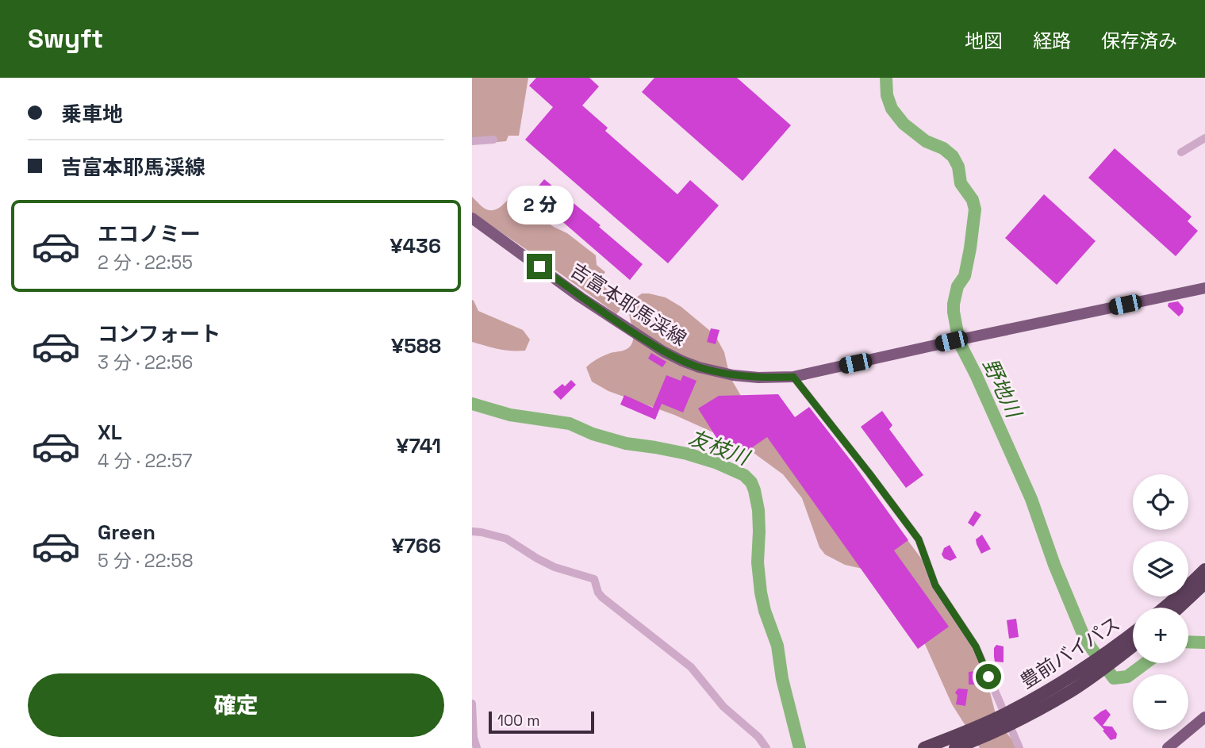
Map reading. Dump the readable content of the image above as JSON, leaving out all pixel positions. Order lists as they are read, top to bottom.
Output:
{
  "streets": {
    "highway": ["豊前バイパス"],
    "main road": ["吉富本耶馬渓線"]
  },
  "water": ["野地川", "友枝川"],
  "scale_bar": "100 m",
  "page": {
    "header": "Swyft",
    "nav": ["地図", "経路", "保存済み"],
    "banner": ["乗車地", "吉富本耶馬渓線"],
    "bubble": "2 分",
    "list": [
      {
        "name": "エコノミー",
        "note": "2 分 · 22:55",
        "value": "¥436"
      },
      {
        "name": "コンフォート",
        "note": "3 分 · 22:56",
        "value": "¥588"
      },
      {
        "name": "XL",
        "note": "4 分 · 22:57",
        "value": "¥741"
      },
      {
        "name": "Green",
        "note": "5 分 · 22:58",
        "value": "¥766"
      }
    ],
    "map_buttons": ["+", "−"],
    "buttons": "確定",
    "scale": "100 m"
  }
}
